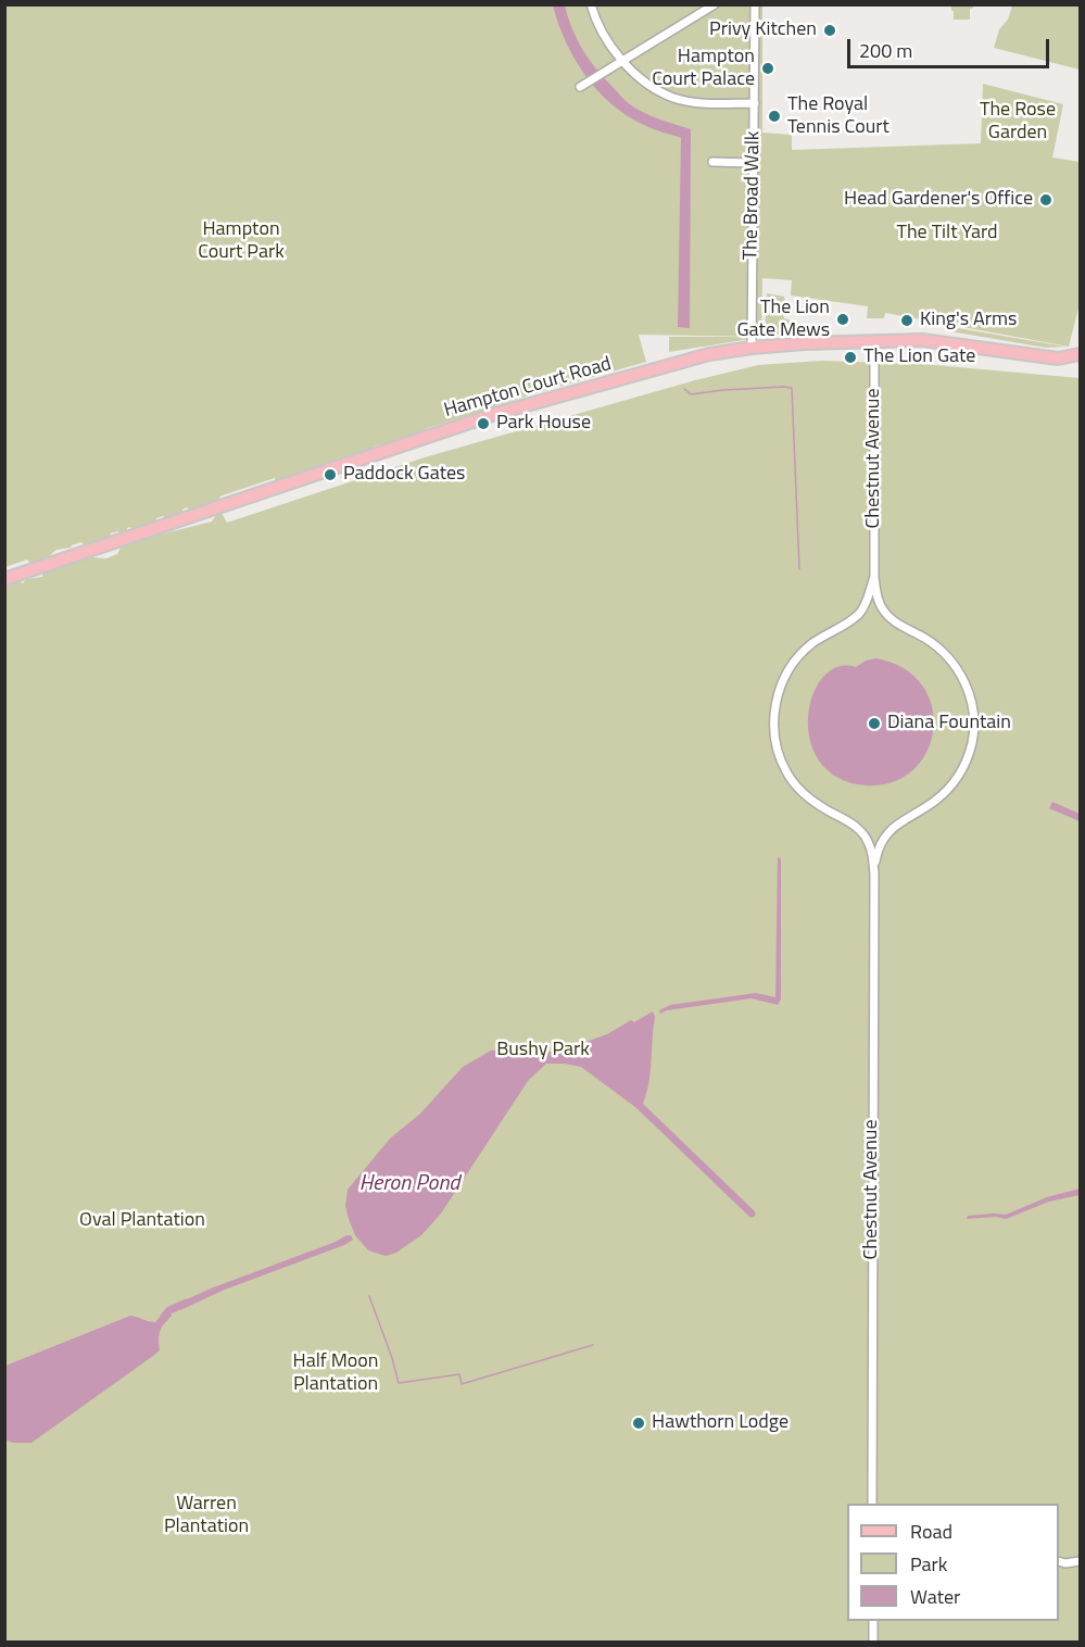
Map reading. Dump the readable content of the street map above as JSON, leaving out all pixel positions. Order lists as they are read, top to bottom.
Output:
{
  "streets": {
    "main road": ["Hampton Court Road"],
    "street": ["The Broad Walk", "Chestnut Avenue"]
  },
  "crossings": [
    ["The Broad Walk", "Hampton Court Road"],
    ["Hampton Court Road", "Chestnut Avenue"]
  ],
  "water": ["Heron Pond"],
  "parks": [
    "The Rose Garden",
    "Hampton Court Park",
    "The Tilt Yard",
    "Bushy Park",
    "Oval Plantation",
    "Half Moon Plantation",
    "Warren Plantation"
  ],
  "places": [
    "Privy Kitchen",
    "Hampton Court Palace",
    "The Royal Tennis Court",
    "Head Gardener's Office",
    "The Lion Gate Mews",
    "King's Arms",
    "The Lion Gate",
    "Park House",
    "Paddock Gates",
    "Diana Fountain",
    "Hawthorn Lodge"
  ],
  "legend": ["Road", "Park", "Water"],
  "scale_bar": "200 m"
}
